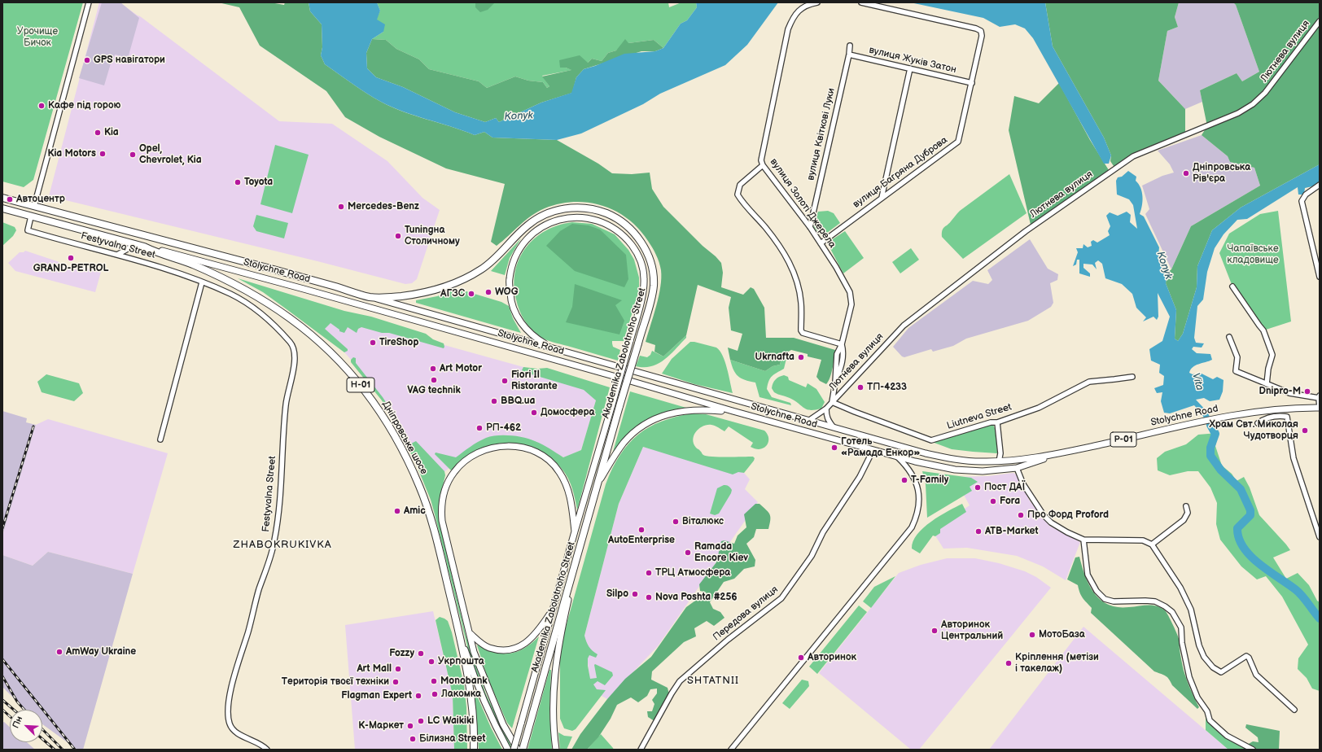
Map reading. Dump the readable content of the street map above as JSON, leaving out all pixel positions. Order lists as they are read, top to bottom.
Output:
{
  "streets": {
    "highway": [
      "Stolychne Road",
      "Akademika Zabolotnoho Street",
      "Н-01",
      "Дніпровське шосе"
    ],
    "main road": ["Р-01"],
    "street": [
      "Лютнева вулиця",
      "вулиця Жуків Затон",
      "вулиця Квіткові Луки",
      "вулиця Багряна Дуброва",
      "вулиця Золоті Джерела",
      "Festyvalna Street",
      "Liutneva Street",
      "Передова вулиця"
    ]
  },
  "crossings": [
    ["Лютнева вулиця", "вулиця Золоті Джерела"],
    ["Лютнева вулиця", "Stolychne Road"],
    ["Лютнева вулиця", "Liutneva Street"],
    ["вулиця Жуків Затон", "вулиця Квіткові Луки"],
    ["вулиця Жуків Затон", "вулиця Багряна Дуброва"],
    ["вулиця Квіткові Луки", "вулиця Золоті Джерела"],
    ["вулиця Багряна Дуброва", "вулиця Золоті Джерела"],
    ["вулиця Золоті Джерела", "Liutneva Street"],
    ["Festyvalna Street", "Stolychne Road"],
    ["Stolychne Road", "Akademika Zabolotnoho Street"],
    ["Stolychne Road", "Дніпровське шосе"],
    ["Stolychne Road", "Передова вулиця"]
  ],
  "districts": ["ZHABOKRUKIVKA", "SHTATNII"],
  "water": ["Konyk", "Vita"],
  "parks": ["Урочище Бичок", "Чапаївське кладовище"],
  "places": [
    "GPS навігатори",
    "Кафе під горою",
    "Kia",
    "Kia Motors",
    "Opel, Chevrolet, Kia",
    "Дніпровська Рів'єра",
    "Toyota",
    "Автоцентр",
    "Mercedes-Benz",
    "Tuningна Столичному",
    "GRAND-PETROL",
    "WOG",
    "АГЗС",
    "TireShop",
    "Ukrnafta",
    "Art Motor",
    "VAG technik",
    "Fiori Il Ristorante",
    "ТП-4233",
    "Dnipro-M",
    "BBQ.ua",
    "Домосфера",
    "РП-462",
    "Храм Свт. Миколая Чудотворця",
    "Готель «Рамада Енкор»",
    "T-Family",
    "Пост ДАЇ",
    "Fora",
    "Amic",
    "Про Форд Proford",
    "Віталюкс",
    "AutoEnterprise",
    "ATB-Market",
    "Ramada Encore Kiev",
    "ТРЦ Атмосфера",
    "Silpo",
    "Nova Poshta #256",
    "Авторинок Центральний",
    "МотоБаза",
    "AmWay Ukraine",
    "Fozzy",
    "Авторинок",
    "Укрпошта",
    "Кріплення (метізи і такелаж)",
    "Art Mall",
    "Monobank",
    "Територія твоєї техніки",
    "Лакомка",
    "Flagman Expert",
    "LC Waikiki",
    "K-Маркет",
    "Білизна Street"
  ],
  "north": "top left"
}
